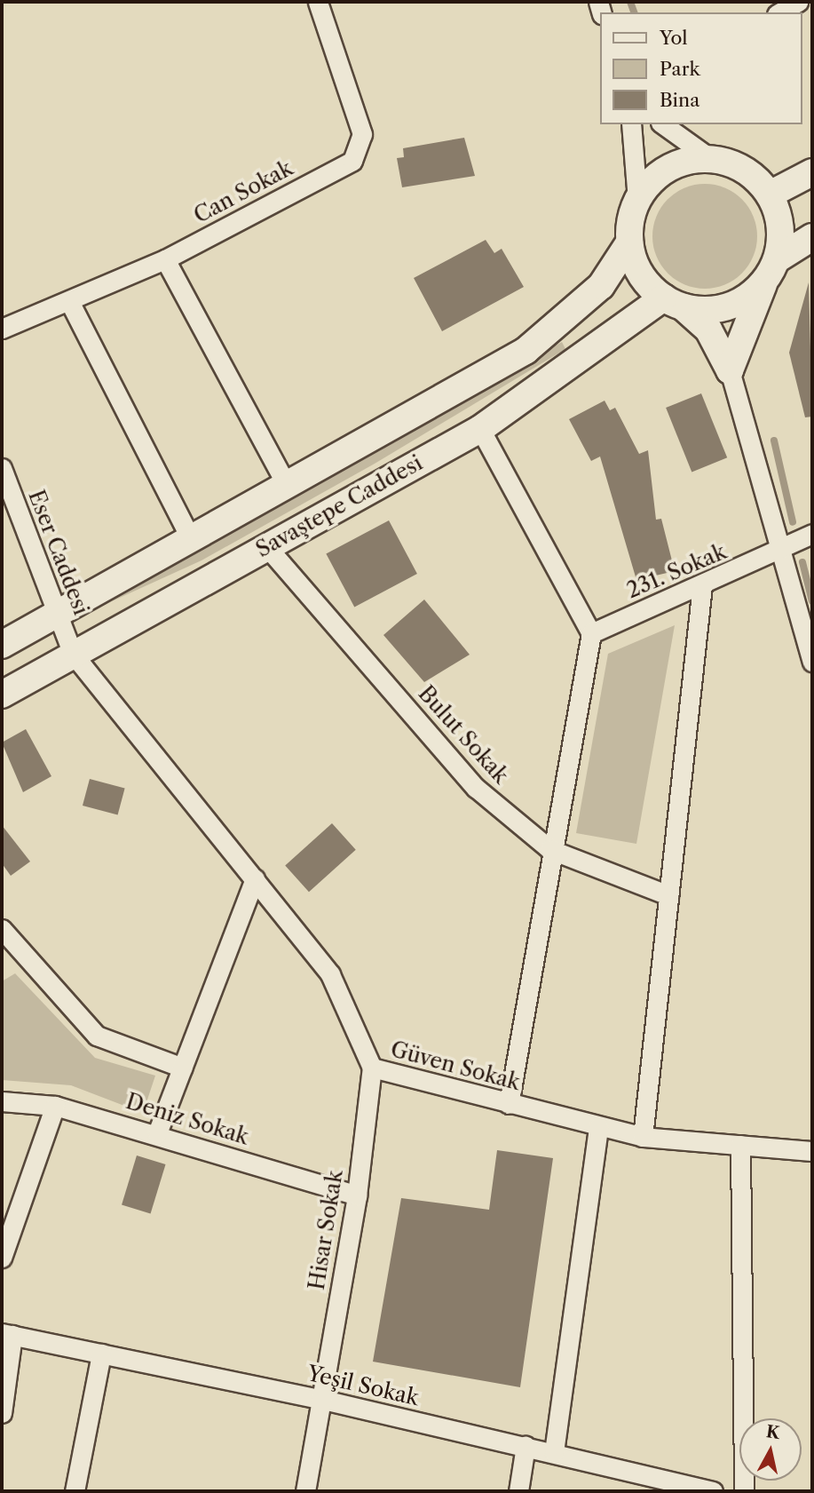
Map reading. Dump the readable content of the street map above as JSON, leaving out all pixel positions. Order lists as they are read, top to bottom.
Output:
{
  "streets": {
    "main road": ["Savaştepe Caddesi"],
    "street": [
      "Can Sokak",
      "Eser Caddesi",
      "231. Sokak",
      "Bulut Sokak",
      "Güven Sokak",
      "Deniz Sokak",
      "Hisar Sokak",
      "Yeşil Sokak"
    ]
  },
  "crossings": [
    ["Savaştepe Caddesi", "Eser Caddesi"],
    ["Savaştepe Caddesi", "Bulut Sokak"],
    ["Savaştepe Caddesi", "Güven Sokak"],
    ["Eser Caddesi", "Güven Sokak"],
    ["Güven Sokak", "Hisar Sokak"],
    ["Deniz Sokak", "Hisar Sokak"],
    ["Hisar Sokak", "Yeşil Sokak"]
  ],
  "legend": ["Yol", "Park", "Bina"],
  "north": "top"
}
